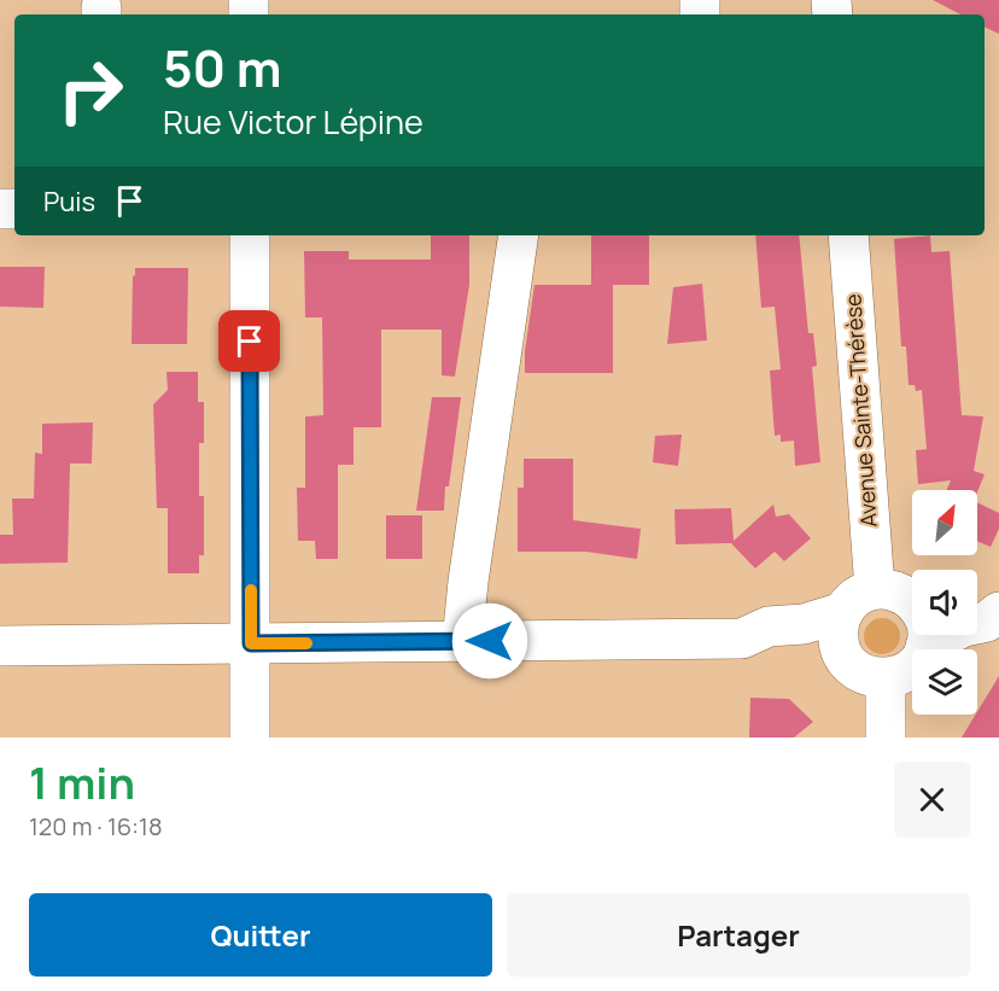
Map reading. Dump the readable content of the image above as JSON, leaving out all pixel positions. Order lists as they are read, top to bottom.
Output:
{
  "streets": {
    "main road": ["Avenue Sainte-Thérèse"]
  },
  "north": "top right",
  "page": {
    "turn": ["50 m", "Rue Victor Lépine"],
    "then": "Puis",
    "heading": ["1 min", "120 m · 16:18"],
    "buttons": ["Quitter", "Partager"]
  }
}
